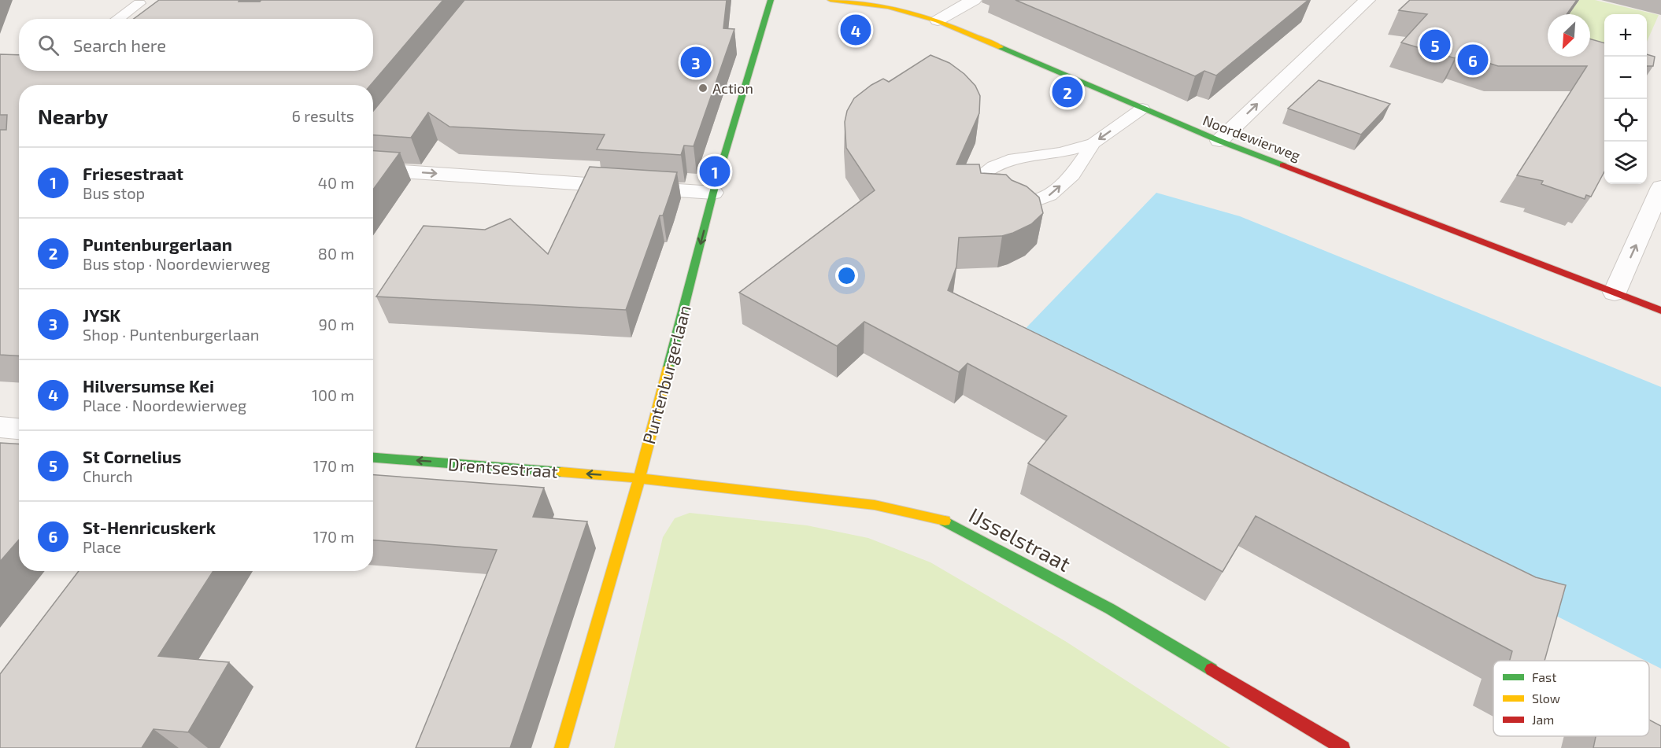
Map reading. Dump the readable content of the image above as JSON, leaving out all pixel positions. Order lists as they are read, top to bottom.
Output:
{
  "streets": {
    "street": [
      "Noordewierweg",
      "Puntenburgerlaan",
      "Drentsestraat",
      "IJsselstraat"
    ]
  },
  "crossings": [
    ["Puntenburgerlaan", "Drentsestraat"],
    ["Puntenburgerlaan", "IJsselstraat"],
    ["Drentsestraat", "IJsselstraat"]
  ],
  "one_way": ["Puntenburgerlaan", "Drentsestraat"],
  "places": ["Action"],
  "legend": ["Fast", "Slow", "Jam"],
  "north": "bottom left",
  "page": {
    "pins": [
      "4",
      "5",
      "6",
      "3",
      "2",
      "1"
    ],
    "map_buttons": ["+", "−"],
    "search": "Search here",
    "heading": ["Nearby", "6 results"],
    "list": [
      {
        "mark": "1",
        "name": "Friesestraat",
        "note": "Bus stop",
        "value": "40 m"
      },
      {
        "mark": "2",
        "name": "Puntenburgerlaan",
        "note": "Bus stop · Noordewierweg",
        "value": "80 m"
      },
      {
        "mark": "3",
        "name": "JYSK",
        "note": "Shop · Puntenburgerlaan",
        "value": "90 m"
      },
      {
        "mark": "4",
        "name": "Hilversumse Kei",
        "note": "Place · Noordewierweg",
        "value": "100 m"
      },
      {
        "mark": "5",
        "name": "St Cornelius",
        "note": "Church",
        "value": "170 m"
      },
      {
        "mark": "6",
        "name": "St-Henricuskerk",
        "note": "Place",
        "value": "170 m"
      }
    ]
  }
}
